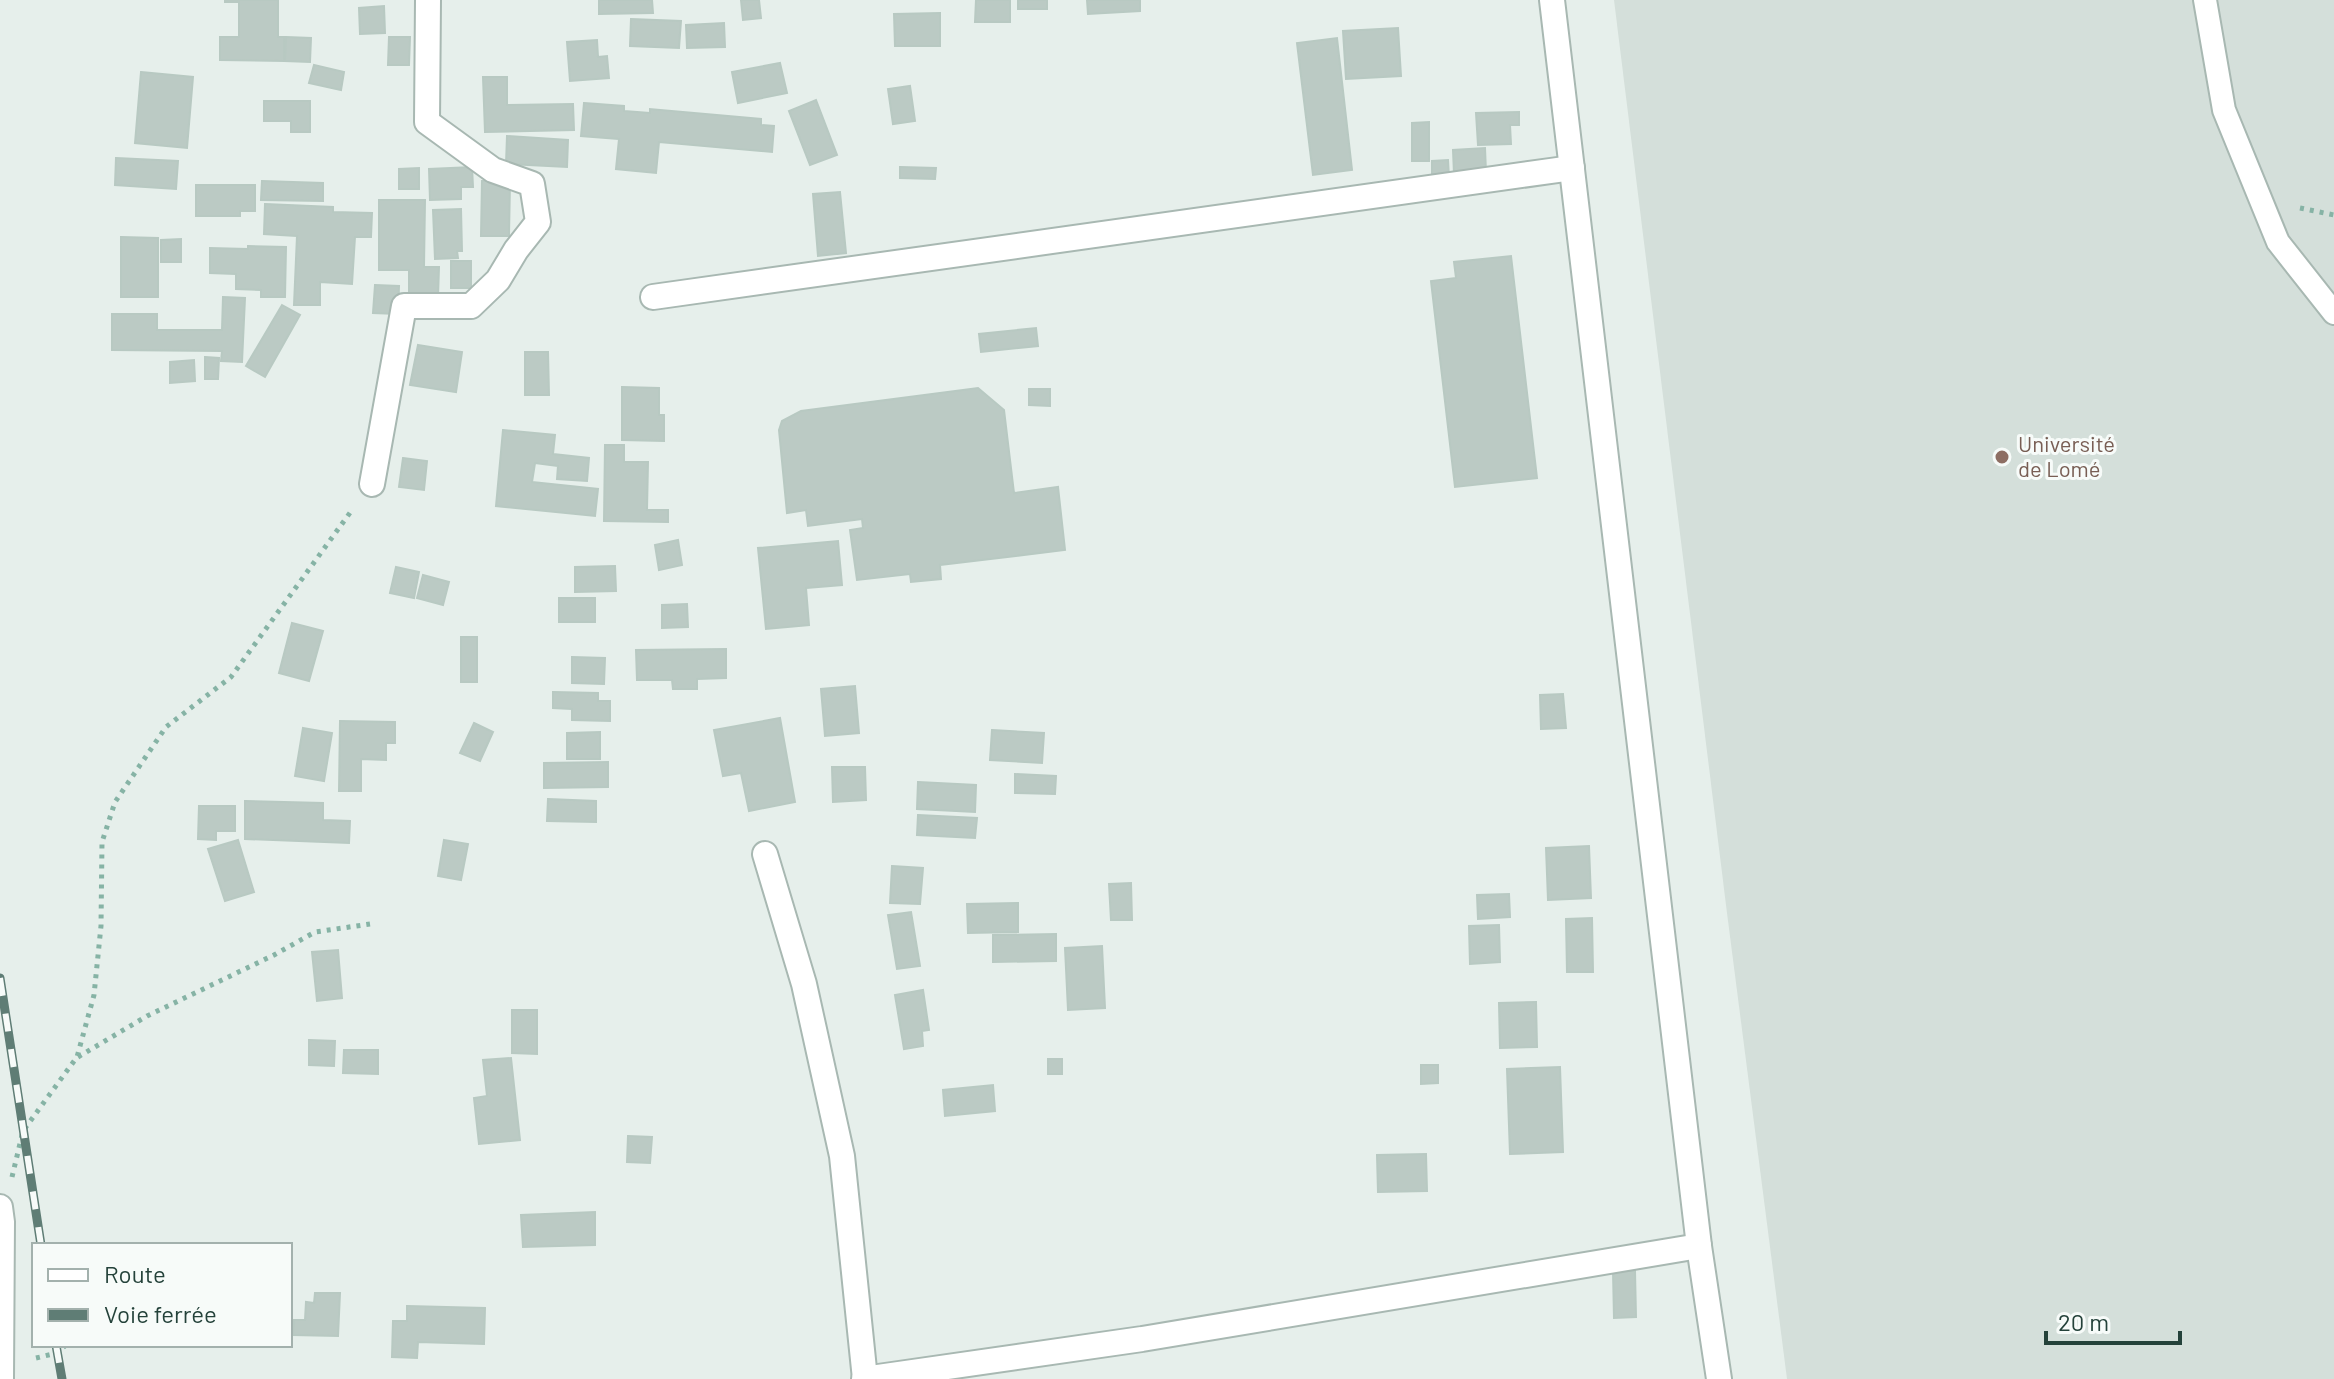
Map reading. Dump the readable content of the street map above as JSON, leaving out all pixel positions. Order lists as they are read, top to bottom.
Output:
{
  "places": ["Université de Lomé"],
  "legend": ["Route", "Voie ferrée"],
  "scale_bar": "20 m"
}
